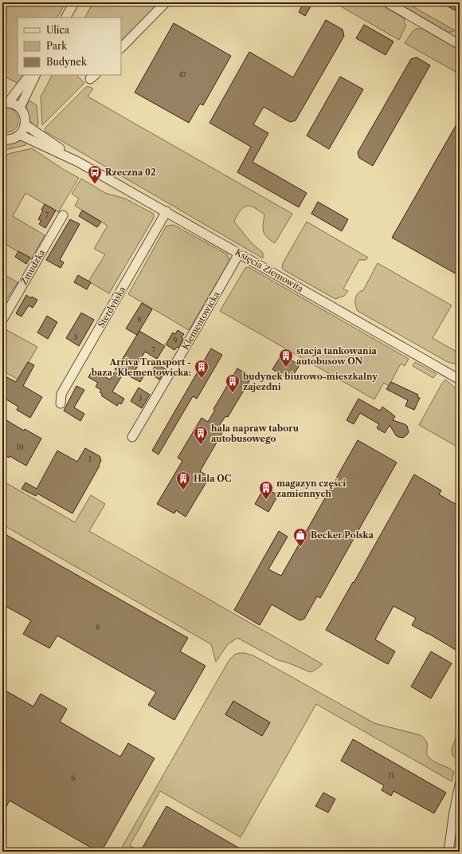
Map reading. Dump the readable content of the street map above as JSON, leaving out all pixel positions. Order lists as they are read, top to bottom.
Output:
{
  "streets": {
    "street": [
      "Żmudzka",
      "Księcia Ziemowita",
      "Sterdyńska",
      "Klementowicka"
    ]
  },
  "crossings": [
    ["Księcia Ziemowita", "Sterdyńska"],
    ["Księcia Ziemowita", "Klementowicka"]
  ],
  "places": {
    "bus stop": ["Rzeczna 02"],
    "building": [
      "stacja tankowania autobusów ON",
      "Arriva Transport - baza \"Klementowicka:",
      "budynek biurowo-mieszkalny zajezdni",
      "hala napraw taboru autobusowego",
      "Hala OC",
      "magazyn części zamiennych"
    ],
    "shop": ["Becker Polska"]
  },
  "house_numbers": [
    "47",
    "7",
    "8",
    "3",
    "9",
    "7",
    "3",
    "10",
    "1",
    "8",
    "71",
    "6"
  ],
  "legend": ["Ulica", "Park", "Budynek"]
}
